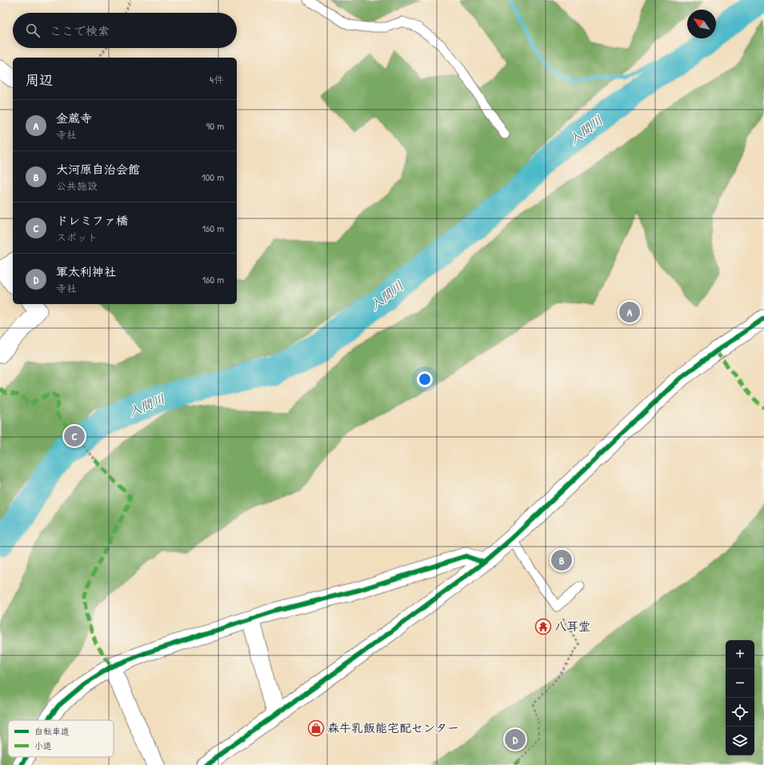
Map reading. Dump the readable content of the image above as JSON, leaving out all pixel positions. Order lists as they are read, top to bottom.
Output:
{
  "water": ["入間川"],
  "places": {
    "temple": ["八耳堂"],
    "shop": ["森牛乳飯能宅配センター"]
  },
  "legend": ["自転車道", "小道"],
  "north": "top left",
  "page": {
    "search": "ここで検索",
    "heading": ["周辺", "4件"],
    "list": [
      {
        "mark": "A",
        "name": "金蔵寺",
        "note": "寺社",
        "value": "90 m"
      },
      {
        "mark": "B",
        "name": "大河原自治会館",
        "note": "公共施設",
        "value": "100 m"
      },
      {
        "mark": "C",
        "name": "ドレミファ橋",
        "note": "スポット",
        "value": "160 m"
      },
      {
        "mark": "D",
        "name": "軍太利神社",
        "note": "寺社",
        "value": "160 m"
      }
    ],
    "pins": [
      "A",
      "C",
      "B",
      "D"
    ],
    "map_buttons": ["+", "−"]
  }
}
